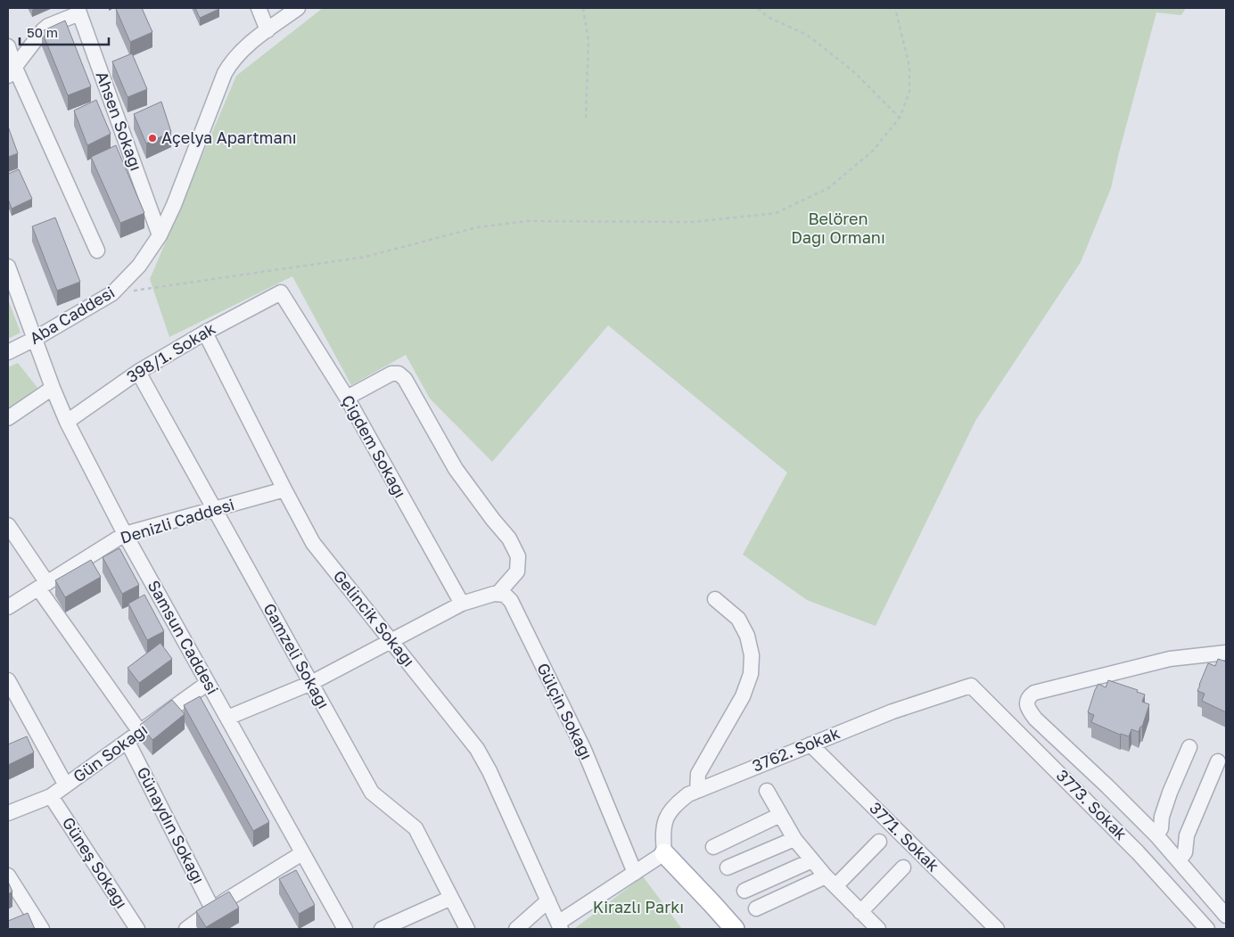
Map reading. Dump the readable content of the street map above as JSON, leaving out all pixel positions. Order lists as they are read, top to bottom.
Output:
{
  "streets": {
    "street": [
      "Ahsen Sokağı",
      "Aba Caddesi",
      "398/1. Sokak",
      "Çiğdem Sokağı",
      "Denizli Caddesi",
      "Gelincik Sokağı",
      "Samsun Caddesi",
      "Gamzeli Sokağı",
      "Gülçin Sokağı",
      "3762. Sokak",
      "Gün Sokağı",
      "3773. Sokak",
      "Günaydın Sokağı",
      "3771. Sokak",
      "Güneş Sokağı"
    ]
  },
  "crossings": [
    ["Ahsen Sokağı", "Aba Caddesi"],
    ["Aba Caddesi", "Samsun Caddesi"],
    ["398/1. Sokak", "Çiğdem Sokağı"],
    ["398/1. Sokak", "Gelincik Sokağı"],
    ["398/1. Sokak", "Samsun Caddesi"],
    ["398/1. Sokak", "Gamzeli Sokağı"],
    ["Denizli Caddesi", "Gelincik Sokağı"],
    ["Denizli Caddesi", "Samsun Caddesi"],
    ["Denizli Caddesi", "Gamzeli Sokağı"],
    ["Samsun Caddesi", "Gün Sokağı"],
    ["3762. Sokak", "3773. Sokak"],
    ["3762. Sokak", "3771. Sokak"],
    ["Gün Sokağı", "Günaydın Sokağı"],
    ["Gün Sokağı", "Güneş Sokağı"]
  ],
  "parks": ["Belören Dağı Ormanı", "Kirazlı Parkı"],
  "places": ["Açelya Apartmanı"],
  "scale_bar": "50 m"
}
